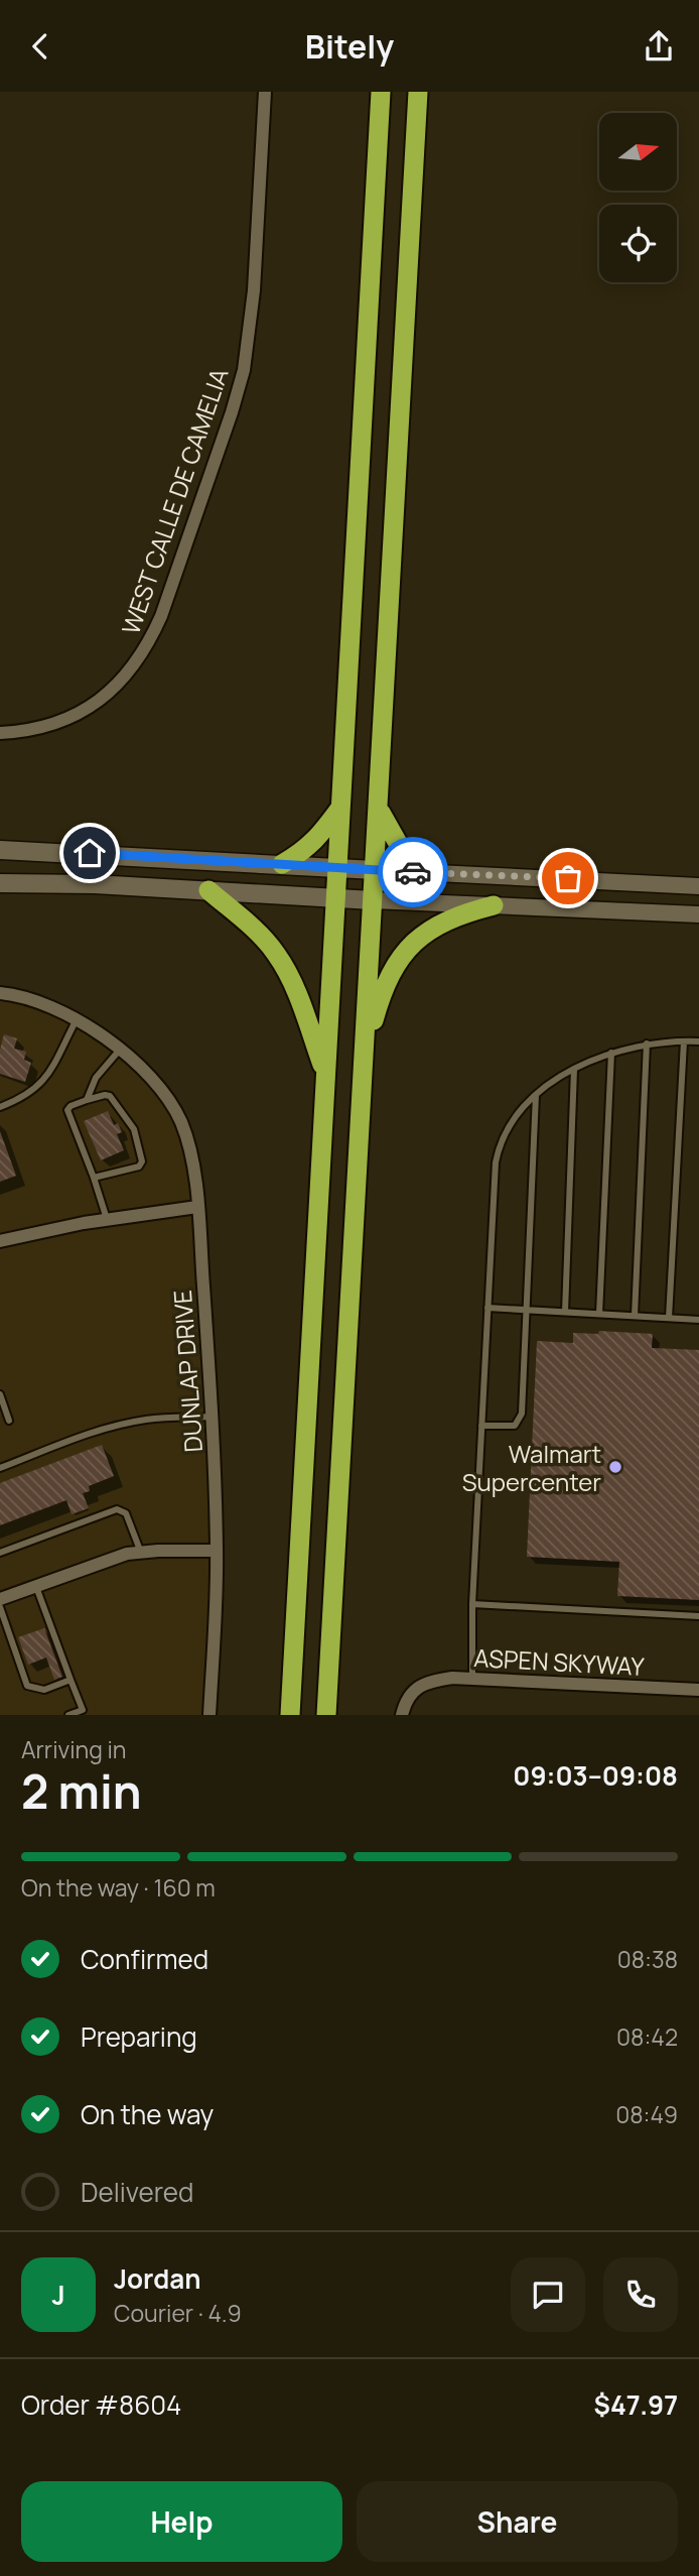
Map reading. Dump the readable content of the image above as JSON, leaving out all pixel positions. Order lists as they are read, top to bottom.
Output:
{
  "streets": {
    "street": ["WEST CALLE DE CAMELIA", "DUNLAP DRIVE", "ASPEN SKYWAY"]
  },
  "places": ["Walmart Supercenter"],
  "north": "right",
  "page": {
    "header": "Bitely",
    "heading": ["2 min", "Arriving in", "09:03–09:08"],
    "panel": [
      "Jordan",
      "Courier · 4.9",
      "Order #8604",
      "$47.97"
    ],
    "bar": "On the way · 160 m",
    "list": [
      ["Confirmed", "08:38"],
      ["Preparing", "08:42"],
      ["On the way", "08:49"],
      "Delivered"
    ],
    "round": "J",
    "buttons": ["Help", "Share"]
  }
}
